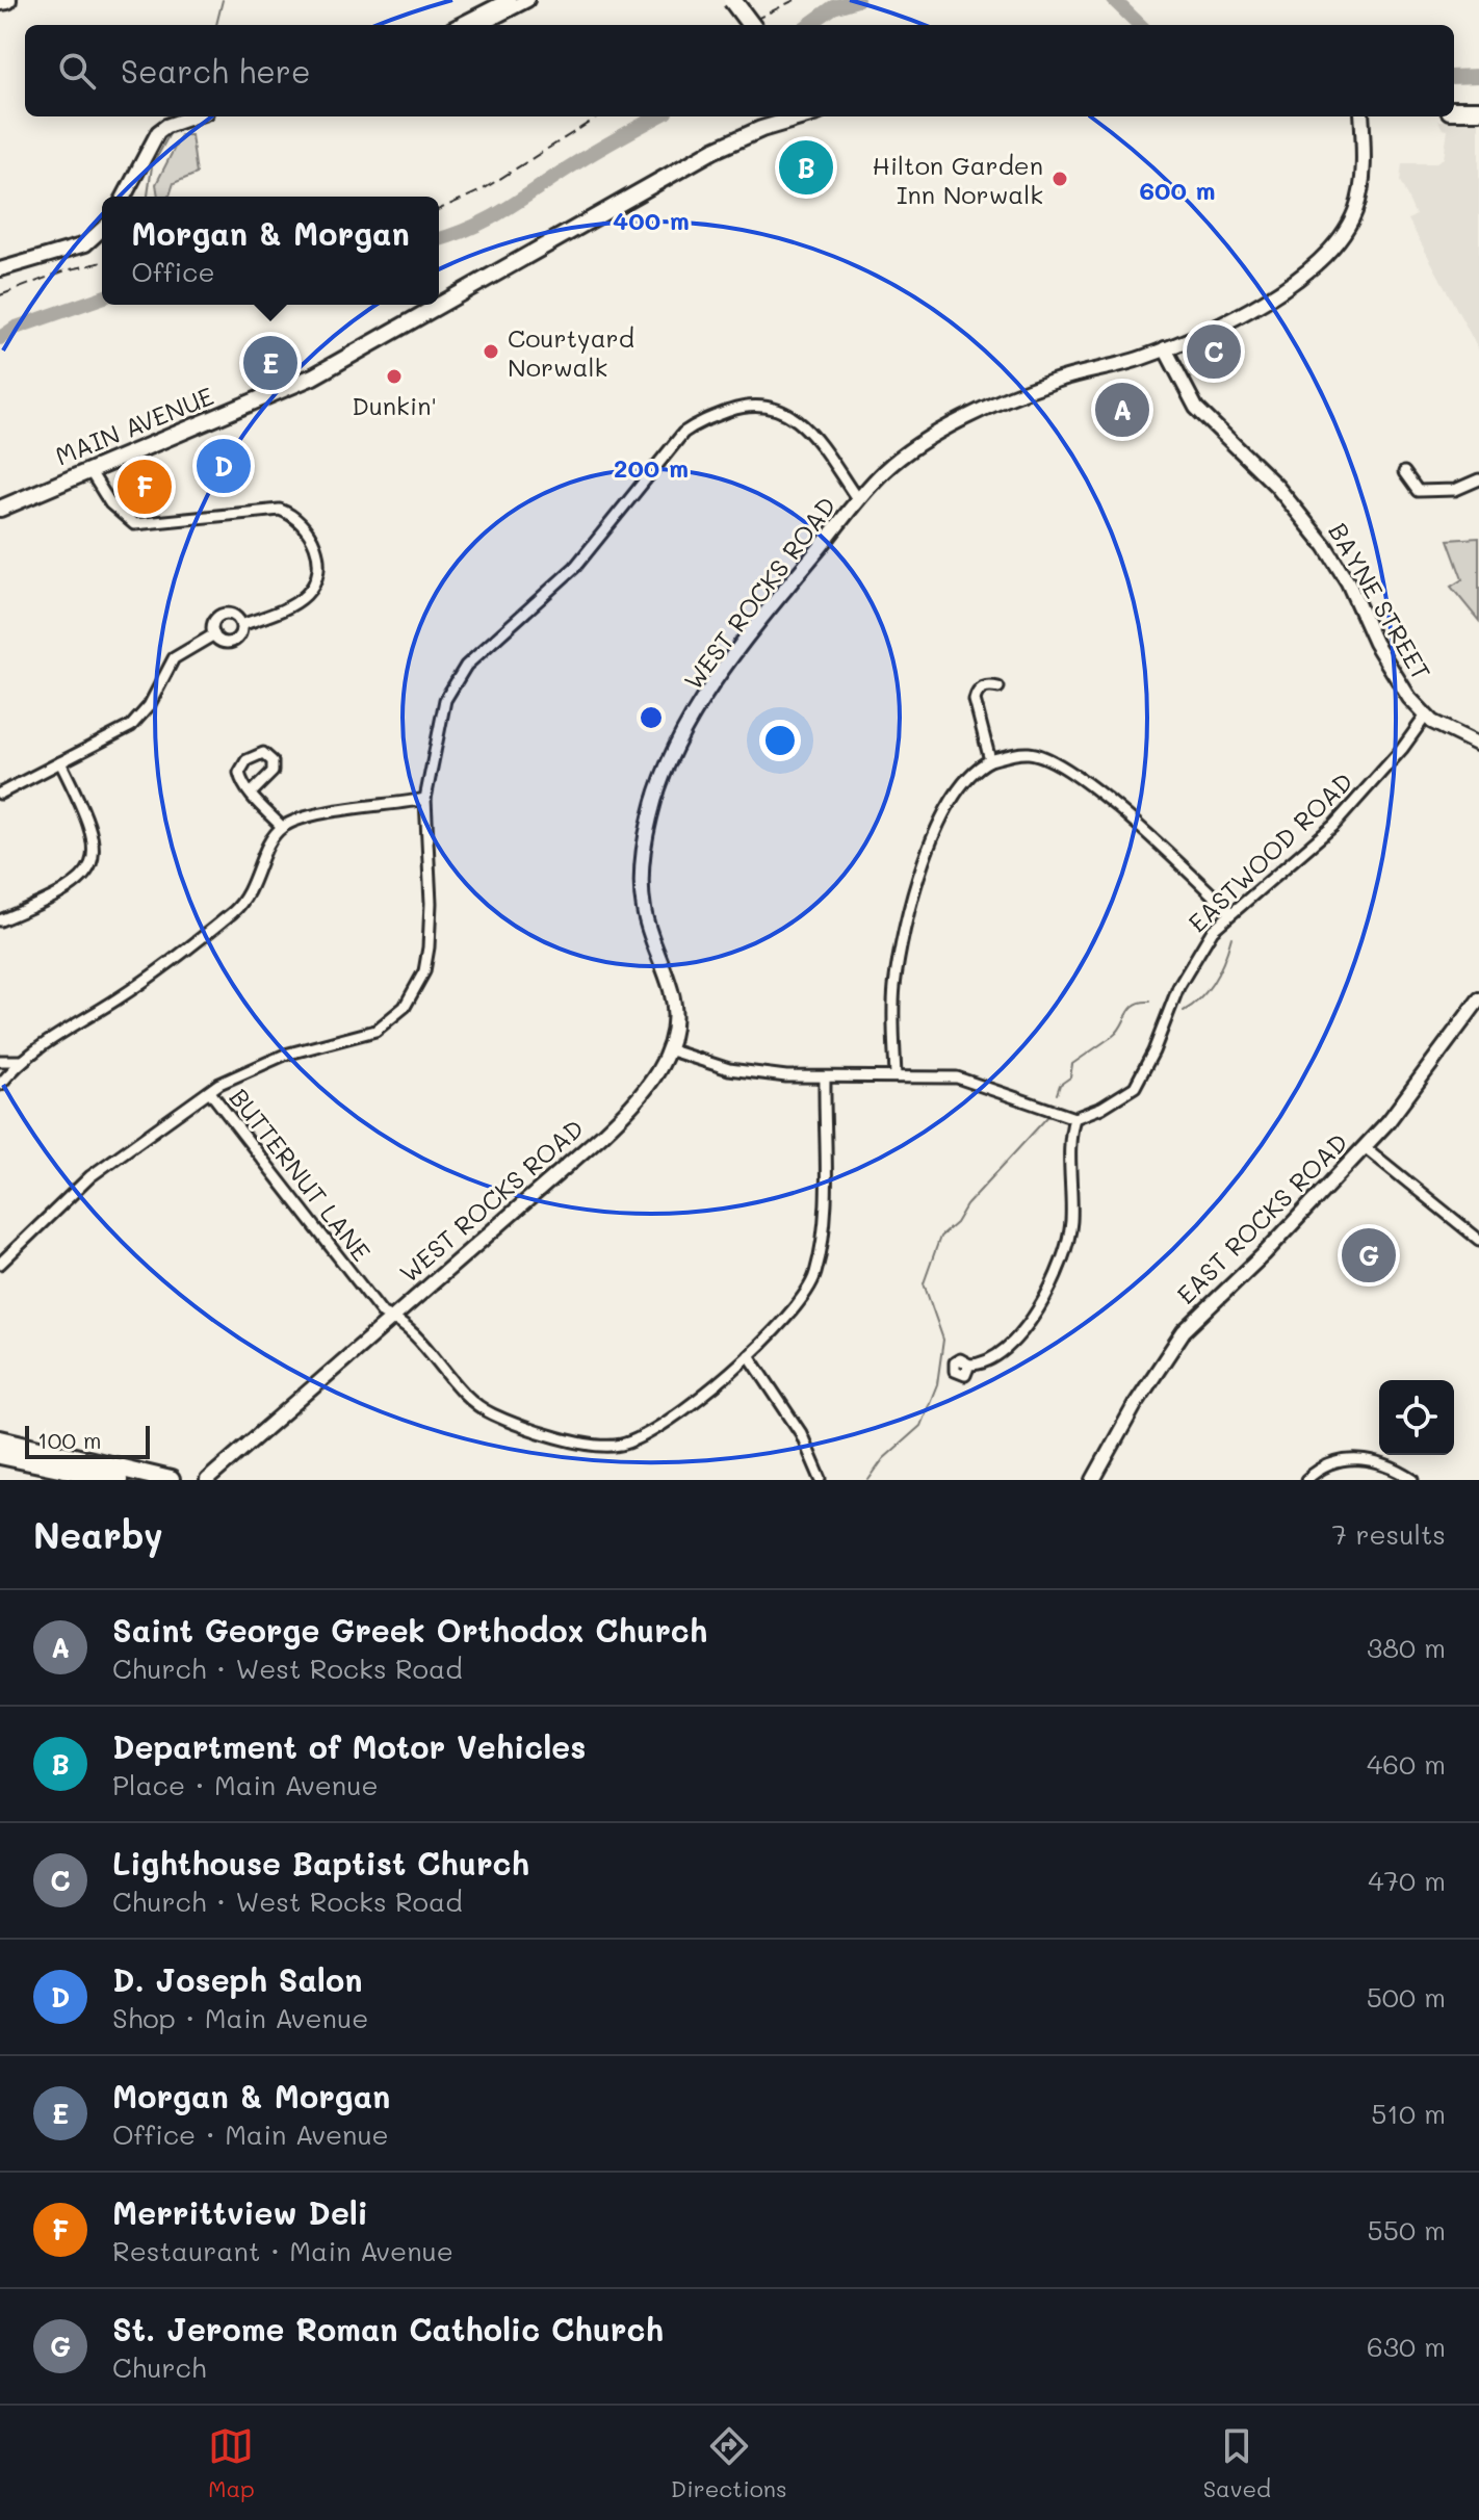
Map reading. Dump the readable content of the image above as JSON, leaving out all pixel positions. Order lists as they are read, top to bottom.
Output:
{
  "streets": {
    "main road": [
      "MAIN AVENUE",
      "WEST ROCKS ROAD",
      "BAYNE STREET",
      "EAST ROCKS ROAD"
    ],
    "street": ["EASTWOOD ROAD", "BUTTERNUT LANE"]
  },
  "crossings": [
    ["WEST ROCKS ROAD", "BAYNE STREET"],
    ["WEST ROCKS ROAD", "BUTTERNUT LANE"],
    ["BAYNE STREET", "EASTWOOD ROAD"]
  ],
  "places": ["Hilton Garden Inn Norwalk", "Courtyard Norwalk", "Dunkin'"],
  "scale_bar": "100 m",
  "page": {
    "search": "Search here",
    "pins": [
      "B",
      "C",
      "E",
      "A",
      "D",
      "F",
      "G"
    ],
    "popup": ["Morgan & Morgan", "Office"],
    "scale": "100 m",
    "heading": ["Nearby", "7 results"],
    "list": [
      {
        "mark": "A",
        "name": "Saint George Greek Orthodox Church",
        "note": "Church · West Rocks Road",
        "value": "380 m"
      },
      {
        "mark": "B",
        "name": "Department of Motor Vehicles",
        "note": "Place · Main Avenue",
        "value": "460 m"
      },
      {
        "mark": "C",
        "name": "Lighthouse Baptist Church",
        "note": "Church · West Rocks Road",
        "value": "470 m"
      },
      {
        "mark": "D",
        "name": "D. Joseph Salon",
        "note": "Shop · Main Avenue",
        "value": "500 m"
      },
      {
        "mark": "E",
        "name": "Morgan & Morgan",
        "note": "Office · Main Avenue",
        "value": "510 m"
      },
      {
        "mark": "F",
        "name": "Merrittview Deli",
        "note": "Restaurant · Main Avenue",
        "value": "550 m"
      },
      {
        "mark": "G",
        "name": "St. Jerome Roman Catholic Church",
        "note": "Church",
        "value": "630 m"
      }
    ],
    "nav": ["Map", "Directions", "Saved"]
  },
  "rings": ["600 m", "400 m", "200 m"]
}
